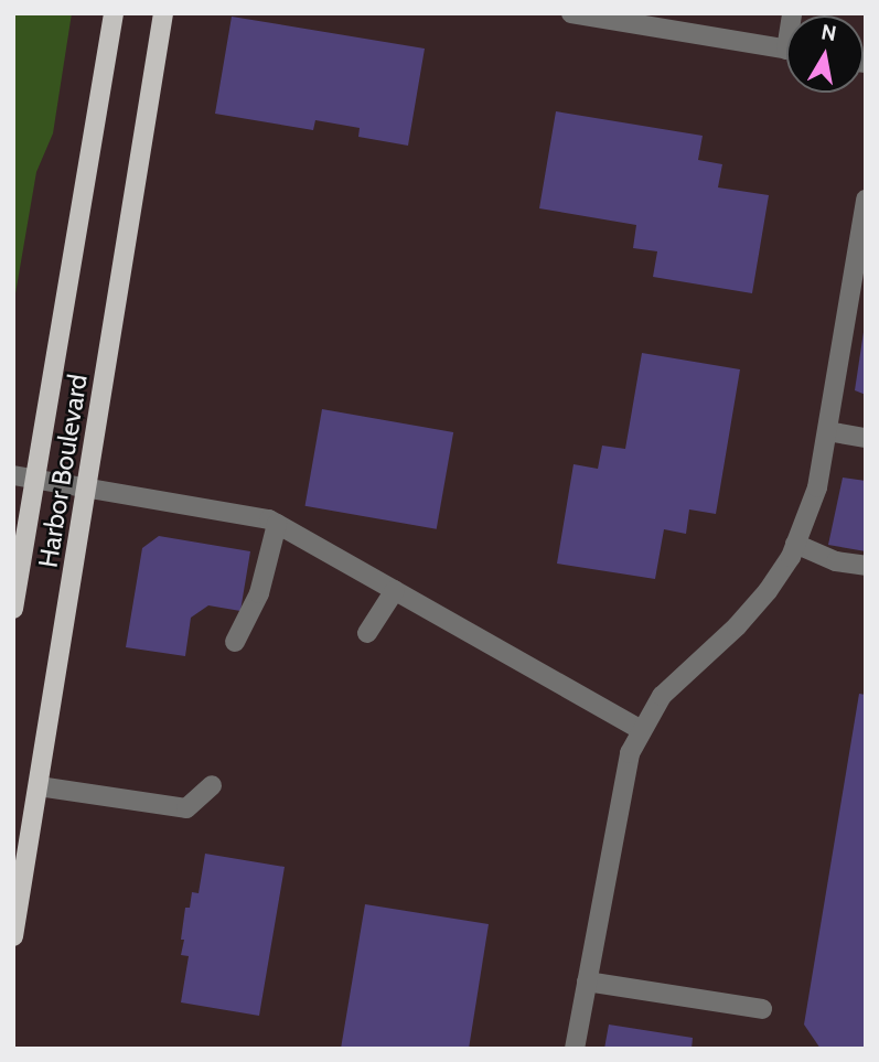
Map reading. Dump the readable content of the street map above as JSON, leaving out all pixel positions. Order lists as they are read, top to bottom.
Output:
{
  "streets": {
    "main road": ["Harbor Boulevard"]
  },
  "north": "top"
}
